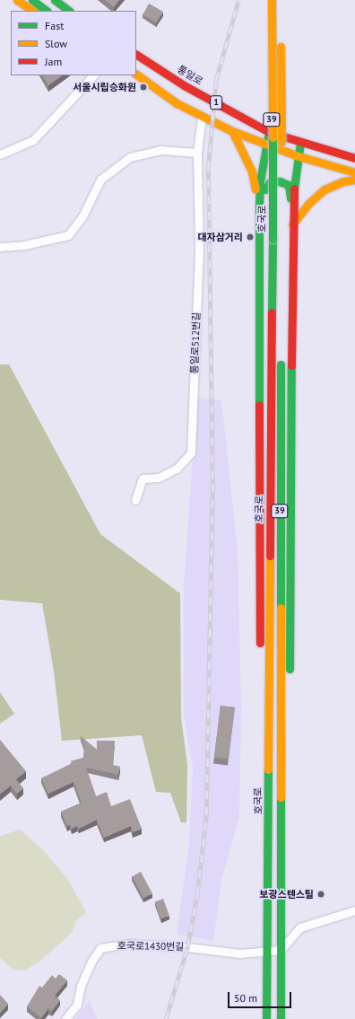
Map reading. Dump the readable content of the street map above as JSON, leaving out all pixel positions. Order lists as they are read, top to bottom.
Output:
{
  "streets": {
    "main road": [
      "통일로",
      "1",
      "39",
      "호국로"
    ],
    "street": ["통일로512번길", "호국로1430번길"]
  },
  "crossings": [
    ["1", "통일로512번길"],
    ["호국로", "호국로1430번길"]
  ],
  "places": ["서울시립승화원", "대자삼거리", "보광스텐스틸"],
  "legend": ["Fast", "Slow", "Jam"],
  "scale_bar": "50 m"
}
